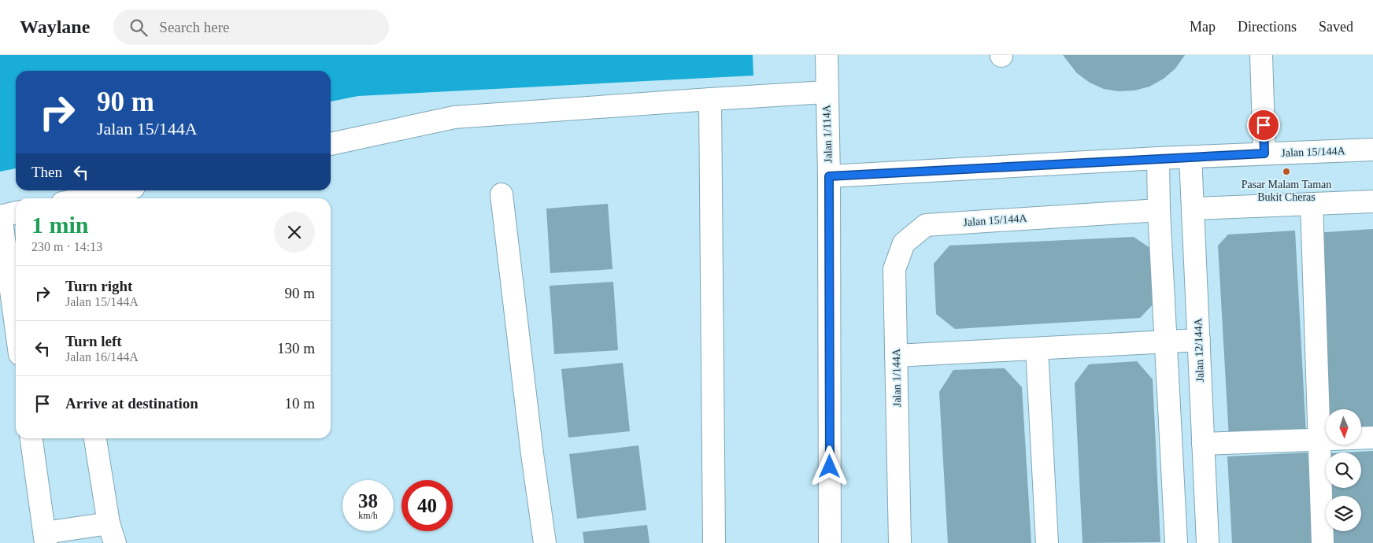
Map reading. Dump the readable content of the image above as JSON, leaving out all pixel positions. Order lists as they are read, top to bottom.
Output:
{
  "streets": {
    "street": [
      "Jalan 1/114A",
      "Jalan 15/144A",
      "Jalan 12/144A",
      "Jalan 1/144A"
    ]
  },
  "crossings": [
    ["Jalan 1/114A", "Jalan 15/144A"],
    ["Jalan 15/144A", "Jalan 12/144A"],
    ["Jalan 15/144A", "Jalan 1/144A"]
  ],
  "places": ["Pasar Malam Taman Bukit Cheras"],
  "north": "bottom",
  "page": {
    "header": "Waylane",
    "search": "Search here",
    "nav": ["Map", "Directions", "Saved"],
    "turn": ["90 m", "Jalan 15/144A"],
    "then": "Then",
    "heading": ["1 min", "230 m · 14:13"],
    "list": [
      {
        "name": "Turn right",
        "note": "Jalan 15/144A",
        "value": "90 m"
      },
      {
        "name": "Turn left",
        "note": "Jalan 16/144A",
        "value": "130 m"
      },
      {
        "name": "Arrive at destination",
        "value": "10 m"
      }
    ],
    "speed": "38 km/h",
    "limit": "40"
  }
}
